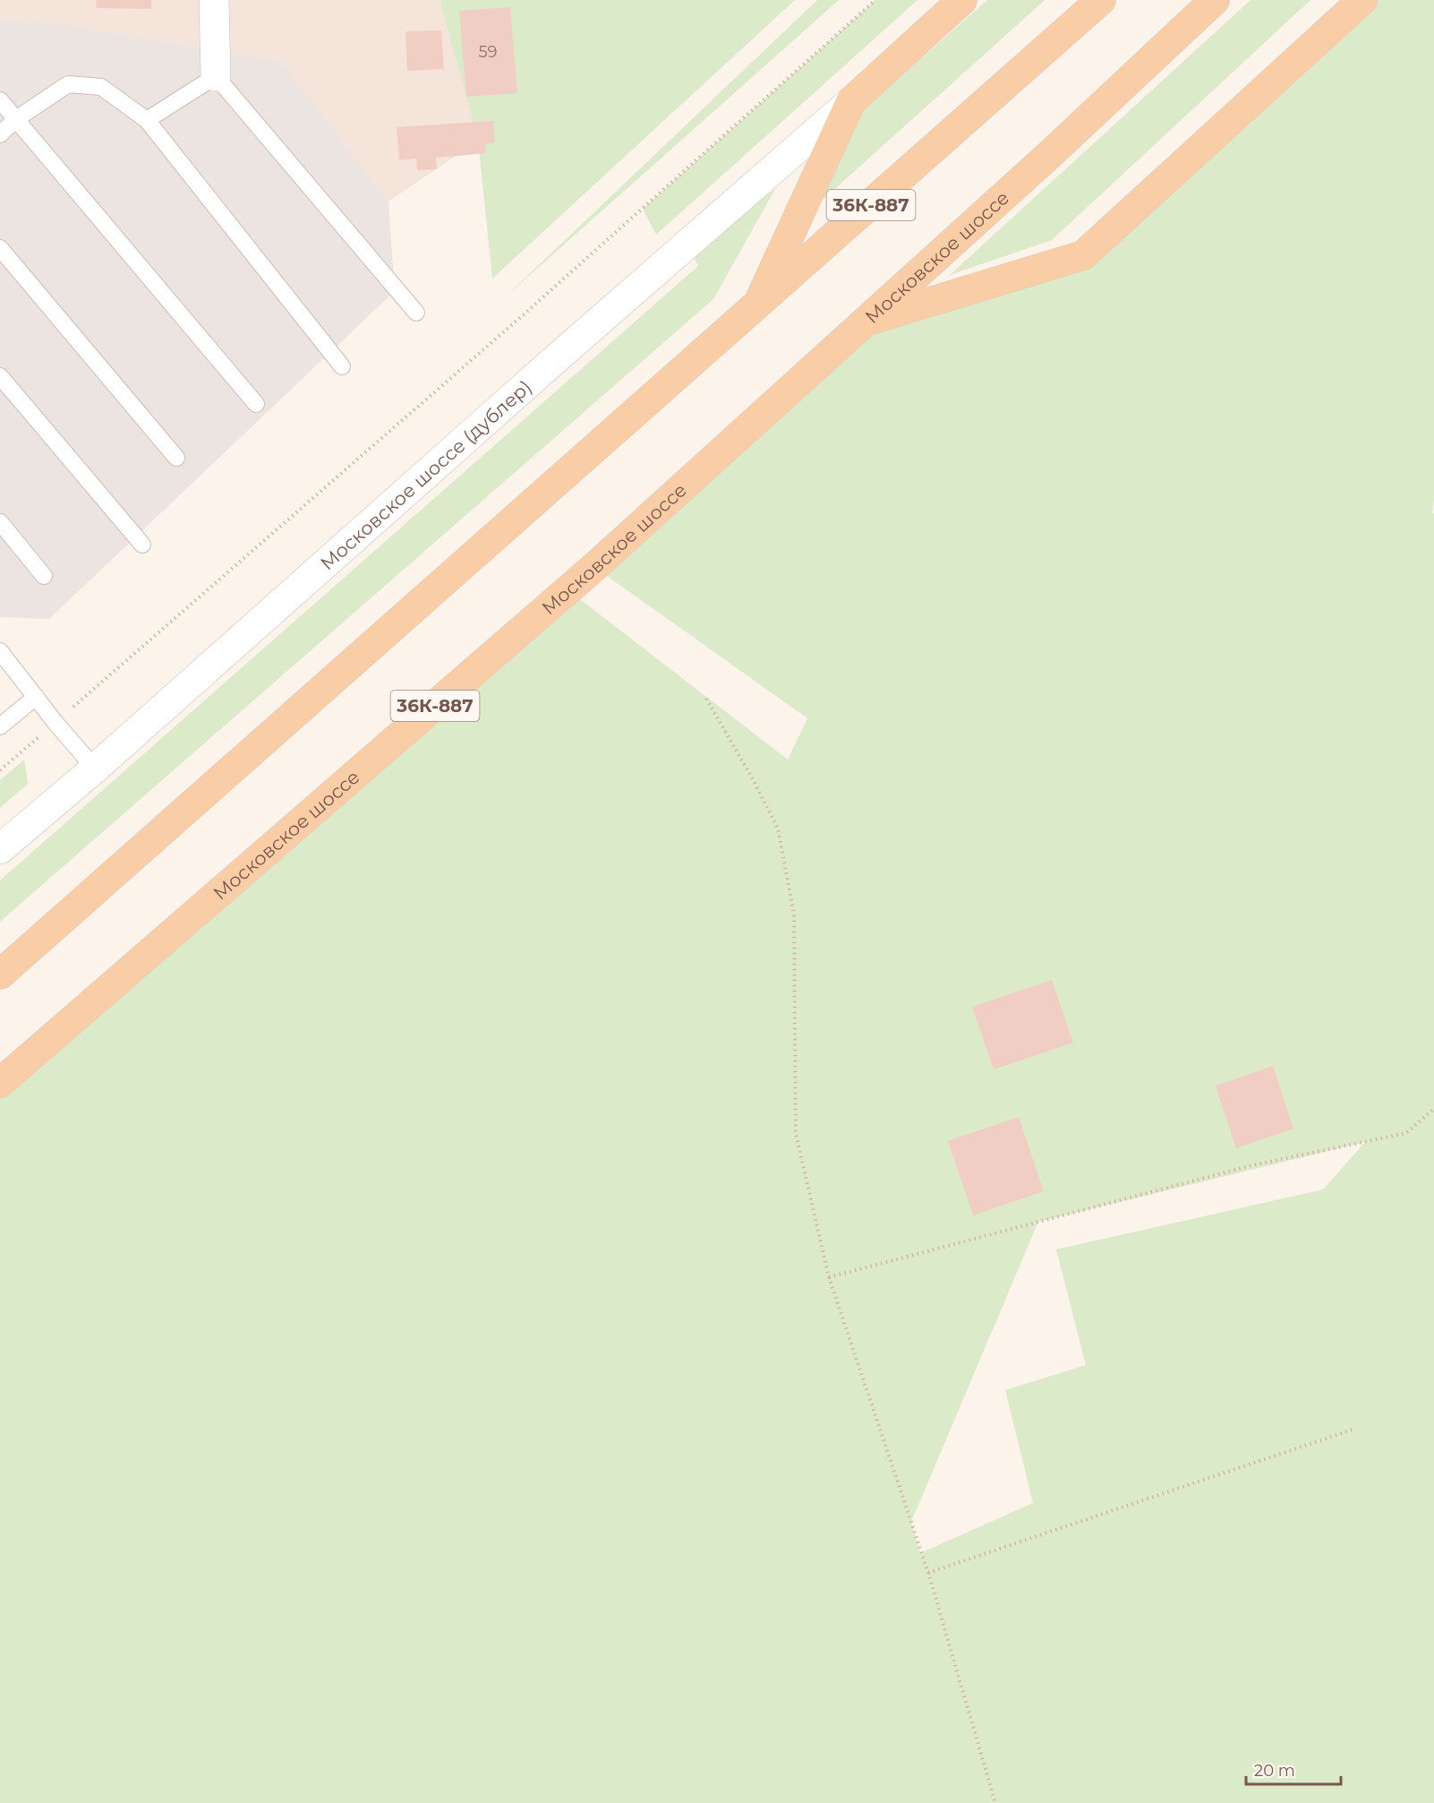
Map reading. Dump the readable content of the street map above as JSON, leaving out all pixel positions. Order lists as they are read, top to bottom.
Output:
{
  "streets": {
    "main road": ["36К-887", "Московское шоссе"],
    "street": ["Московское шоссе (дублер)"]
  },
  "house_numbers": ["59"],
  "scale_bar": "20 m"
}
